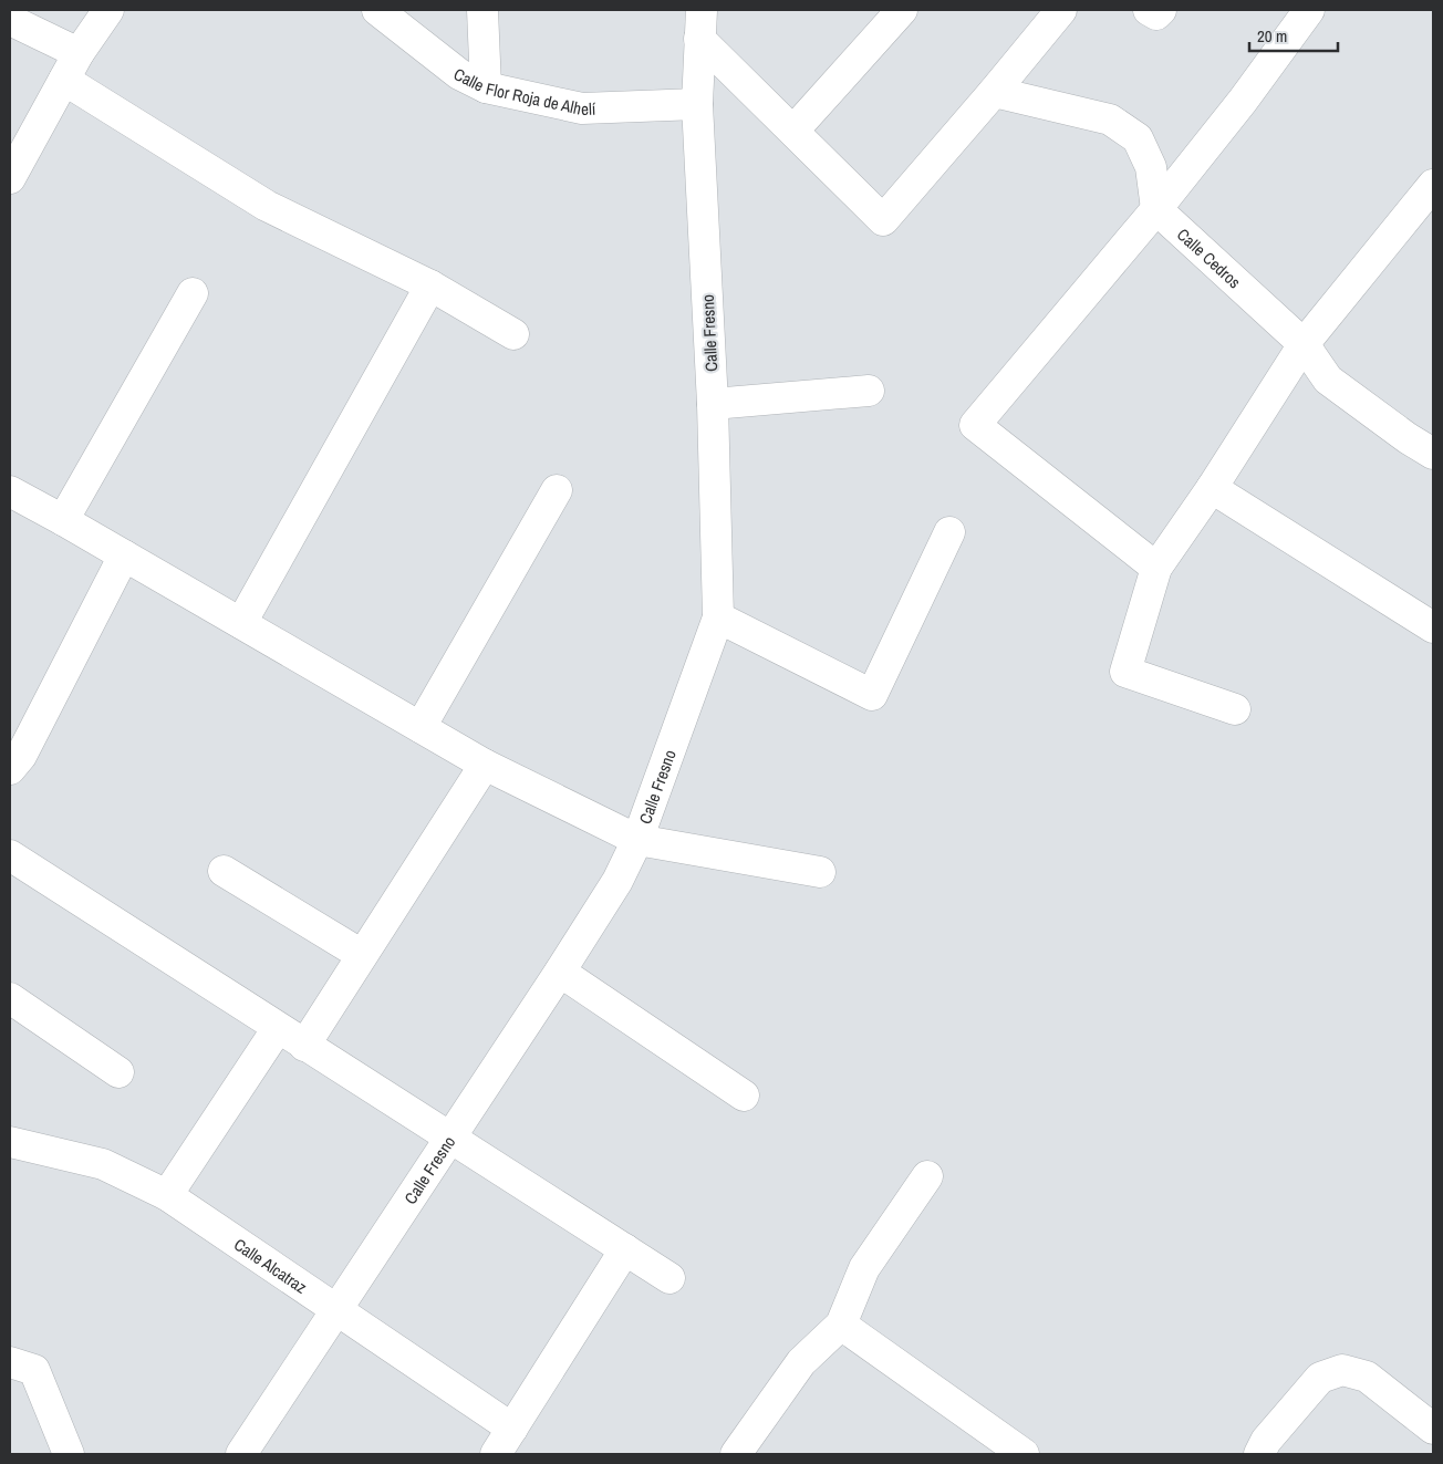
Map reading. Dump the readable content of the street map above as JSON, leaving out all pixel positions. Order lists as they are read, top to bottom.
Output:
{
  "streets": {
    "street": [
      "Calle Flor Roja de Alhelí",
      "Calle Cedros",
      "Calle Fresno",
      "Calle Alcatraz"
    ]
  },
  "crossings": [
    ["Calle Flor Roja de Alhelí", "Calle Fresno"],
    ["Calle Fresno", "Calle Alcatraz"]
  ],
  "scale_bar": "20 m"
}
